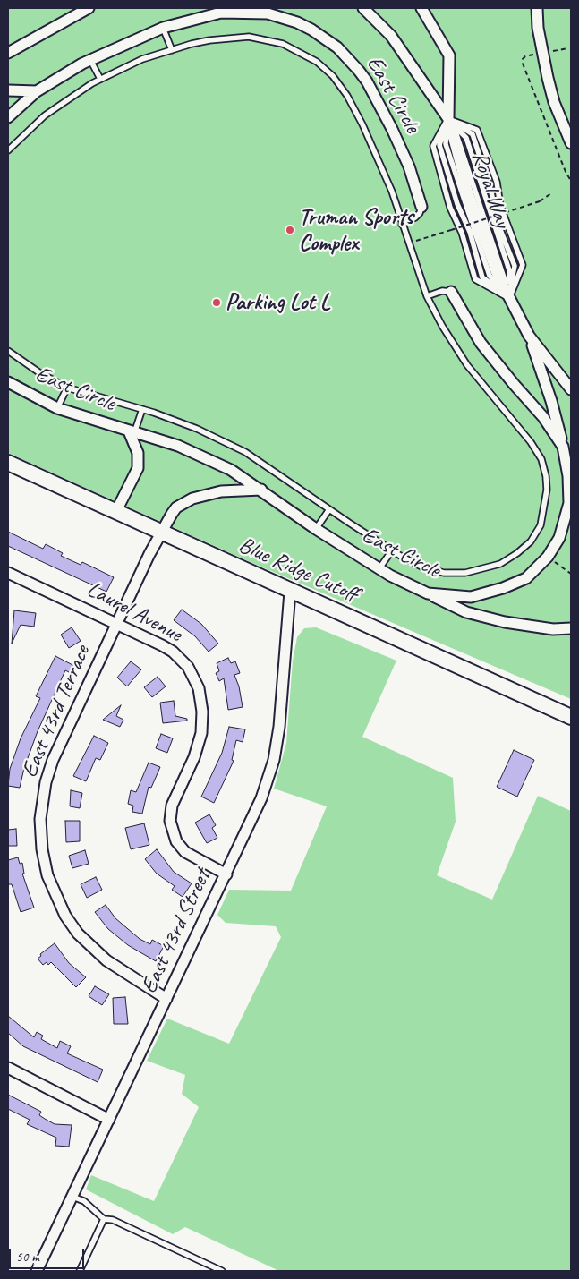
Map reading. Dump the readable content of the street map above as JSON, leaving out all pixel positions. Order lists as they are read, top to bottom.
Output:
{
  "streets": {
    "main road": ["Blue Ridge Cutoff"],
    "street": [
      "East Circle",
      "Royal Way",
      "Laurel Avenue",
      "East 43rd Terrace",
      "East 43rd Street"
    ]
  },
  "crossings": [
    ["East Circle", "Royal Way"],
    ["East Circle", "Blue Ridge Cutoff"],
    ["Blue Ridge Cutoff", "East 43rd Terrace"],
    ["Blue Ridge Cutoff", "East 43rd Street"],
    ["Laurel Avenue", "East 43rd Terrace"],
    ["Laurel Avenue", "East 43rd Street"],
    ["East 43rd Terrace", "East 43rd Street"]
  ],
  "places": ["Truman Sports Complex", "Parking Lot L"],
  "scale_bar": "50 m"
}
